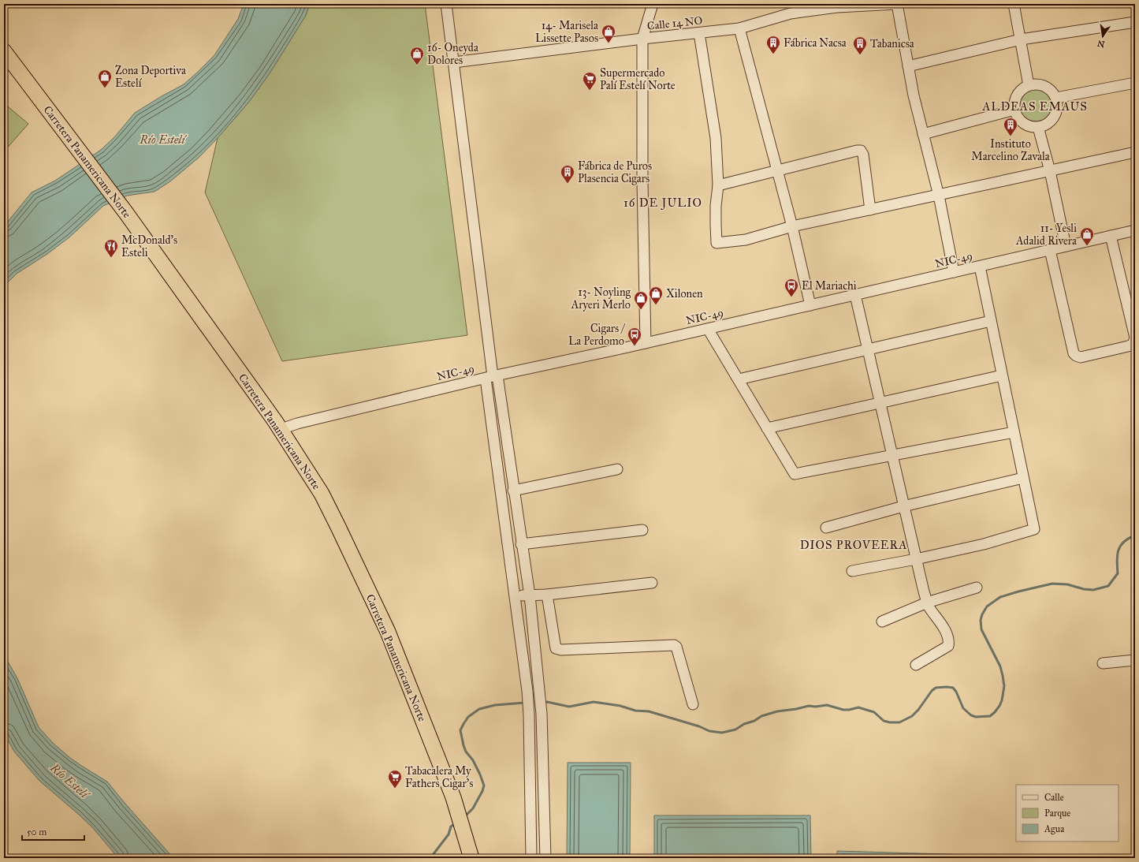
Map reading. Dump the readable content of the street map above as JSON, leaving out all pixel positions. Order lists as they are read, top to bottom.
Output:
{
  "streets": {
    "highway": ["Carretera Panamericana Norte"],
    "street": ["Calle 14 NO", "NIC-49"]
  },
  "crossings": [
    ["Carretera Panamericana Norte", "NIC-49"]
  ],
  "districts": ["ALDEAS EMAUS", "16 DE JULIO", "DIOS PROVEERA"],
  "water": ["Río Estelí"],
  "places": {
    "shop": [
      "14- Marisela Lissette Pasos",
      "16- Oneyda Dolores",
      "Zona Deportiva Estelí",
      "11- Yesli Adalid Rivera",
      "Xilonen",
      "13- Noyling Aryeri Merlo"
    ],
    "building": [
      "Fábrica Nacsa",
      "Tabanicsa",
      "Instituto Marcelino Zavala",
      "Fábrica de Puros Plasencia Cigars"
    ],
    "supermarket": ["Supermercado Palí Estelí Norte", "Tabacalera My Fathers Cigar's"],
    "restaurant": ["McDonald's Esteli"],
    "bus stop": ["El Mariachi", "Cigars / La Perdomo"]
  },
  "legend": ["Calle", "Parque", "Agua"],
  "scale_bar": "50 m",
  "north": "bottom"
}
